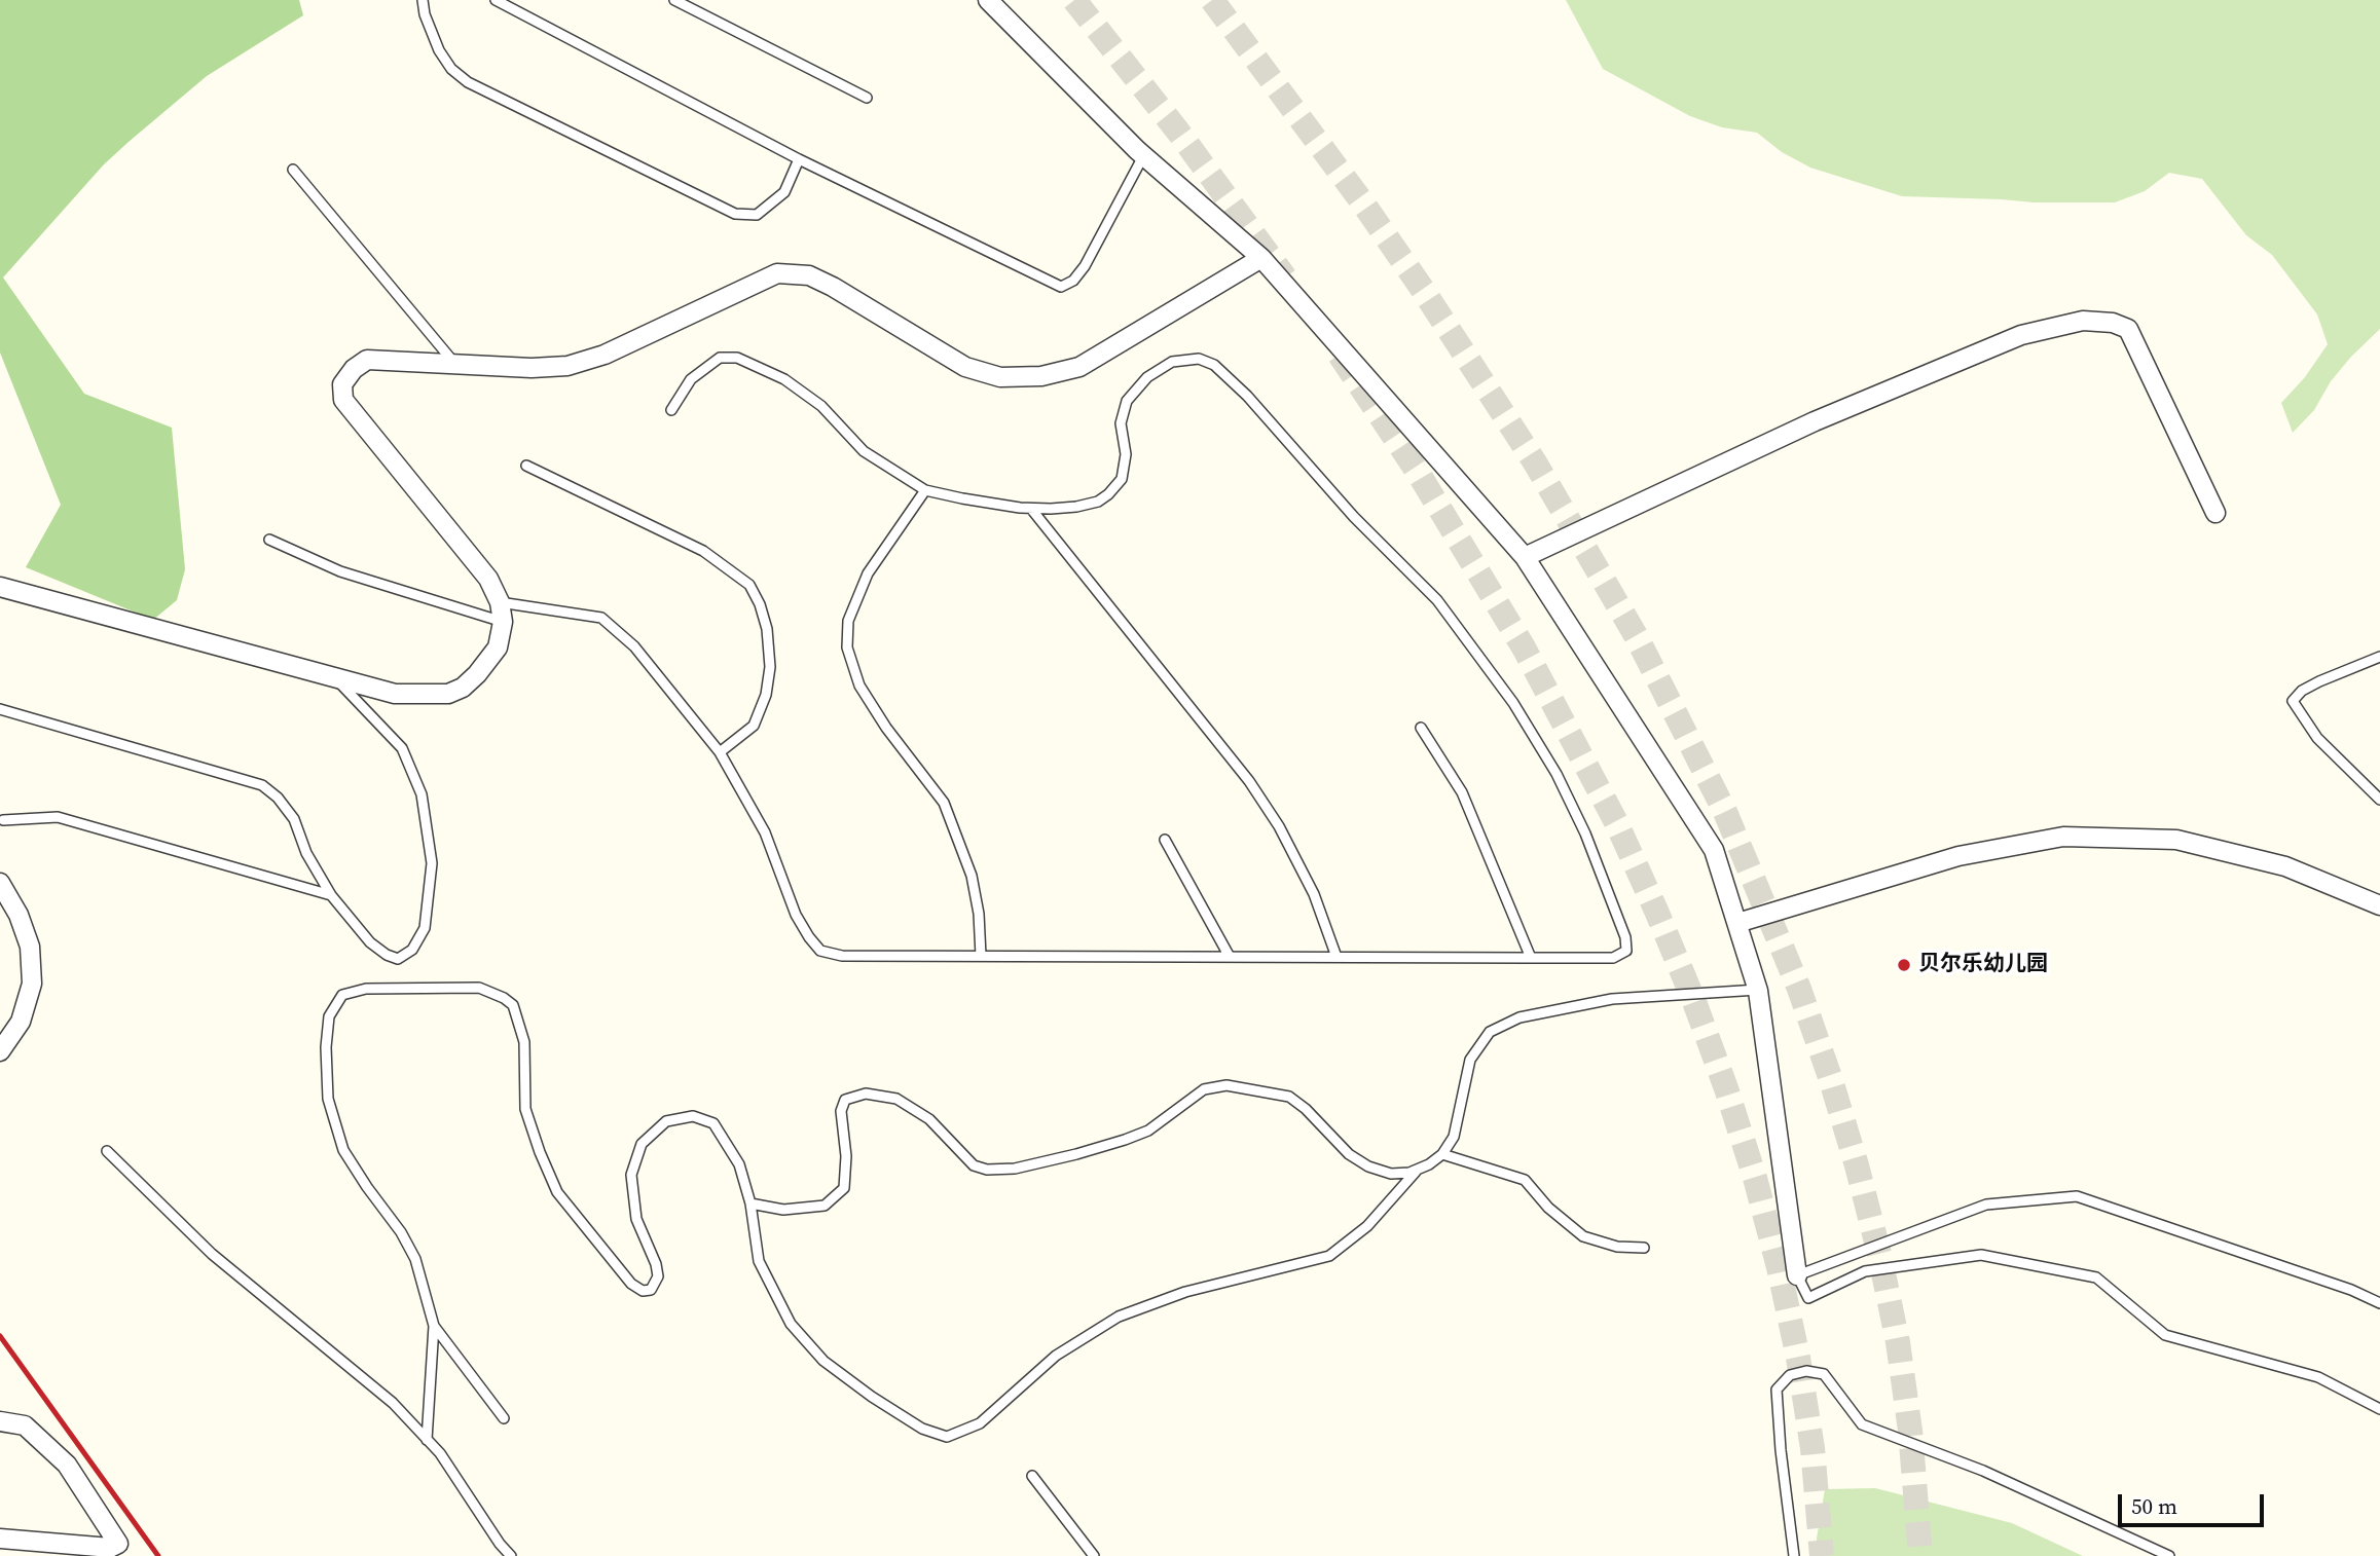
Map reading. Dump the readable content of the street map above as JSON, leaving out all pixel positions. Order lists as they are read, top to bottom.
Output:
{
  "places": ["贝尔乐幼儿园"],
  "scale_bar": "50 m"
}
